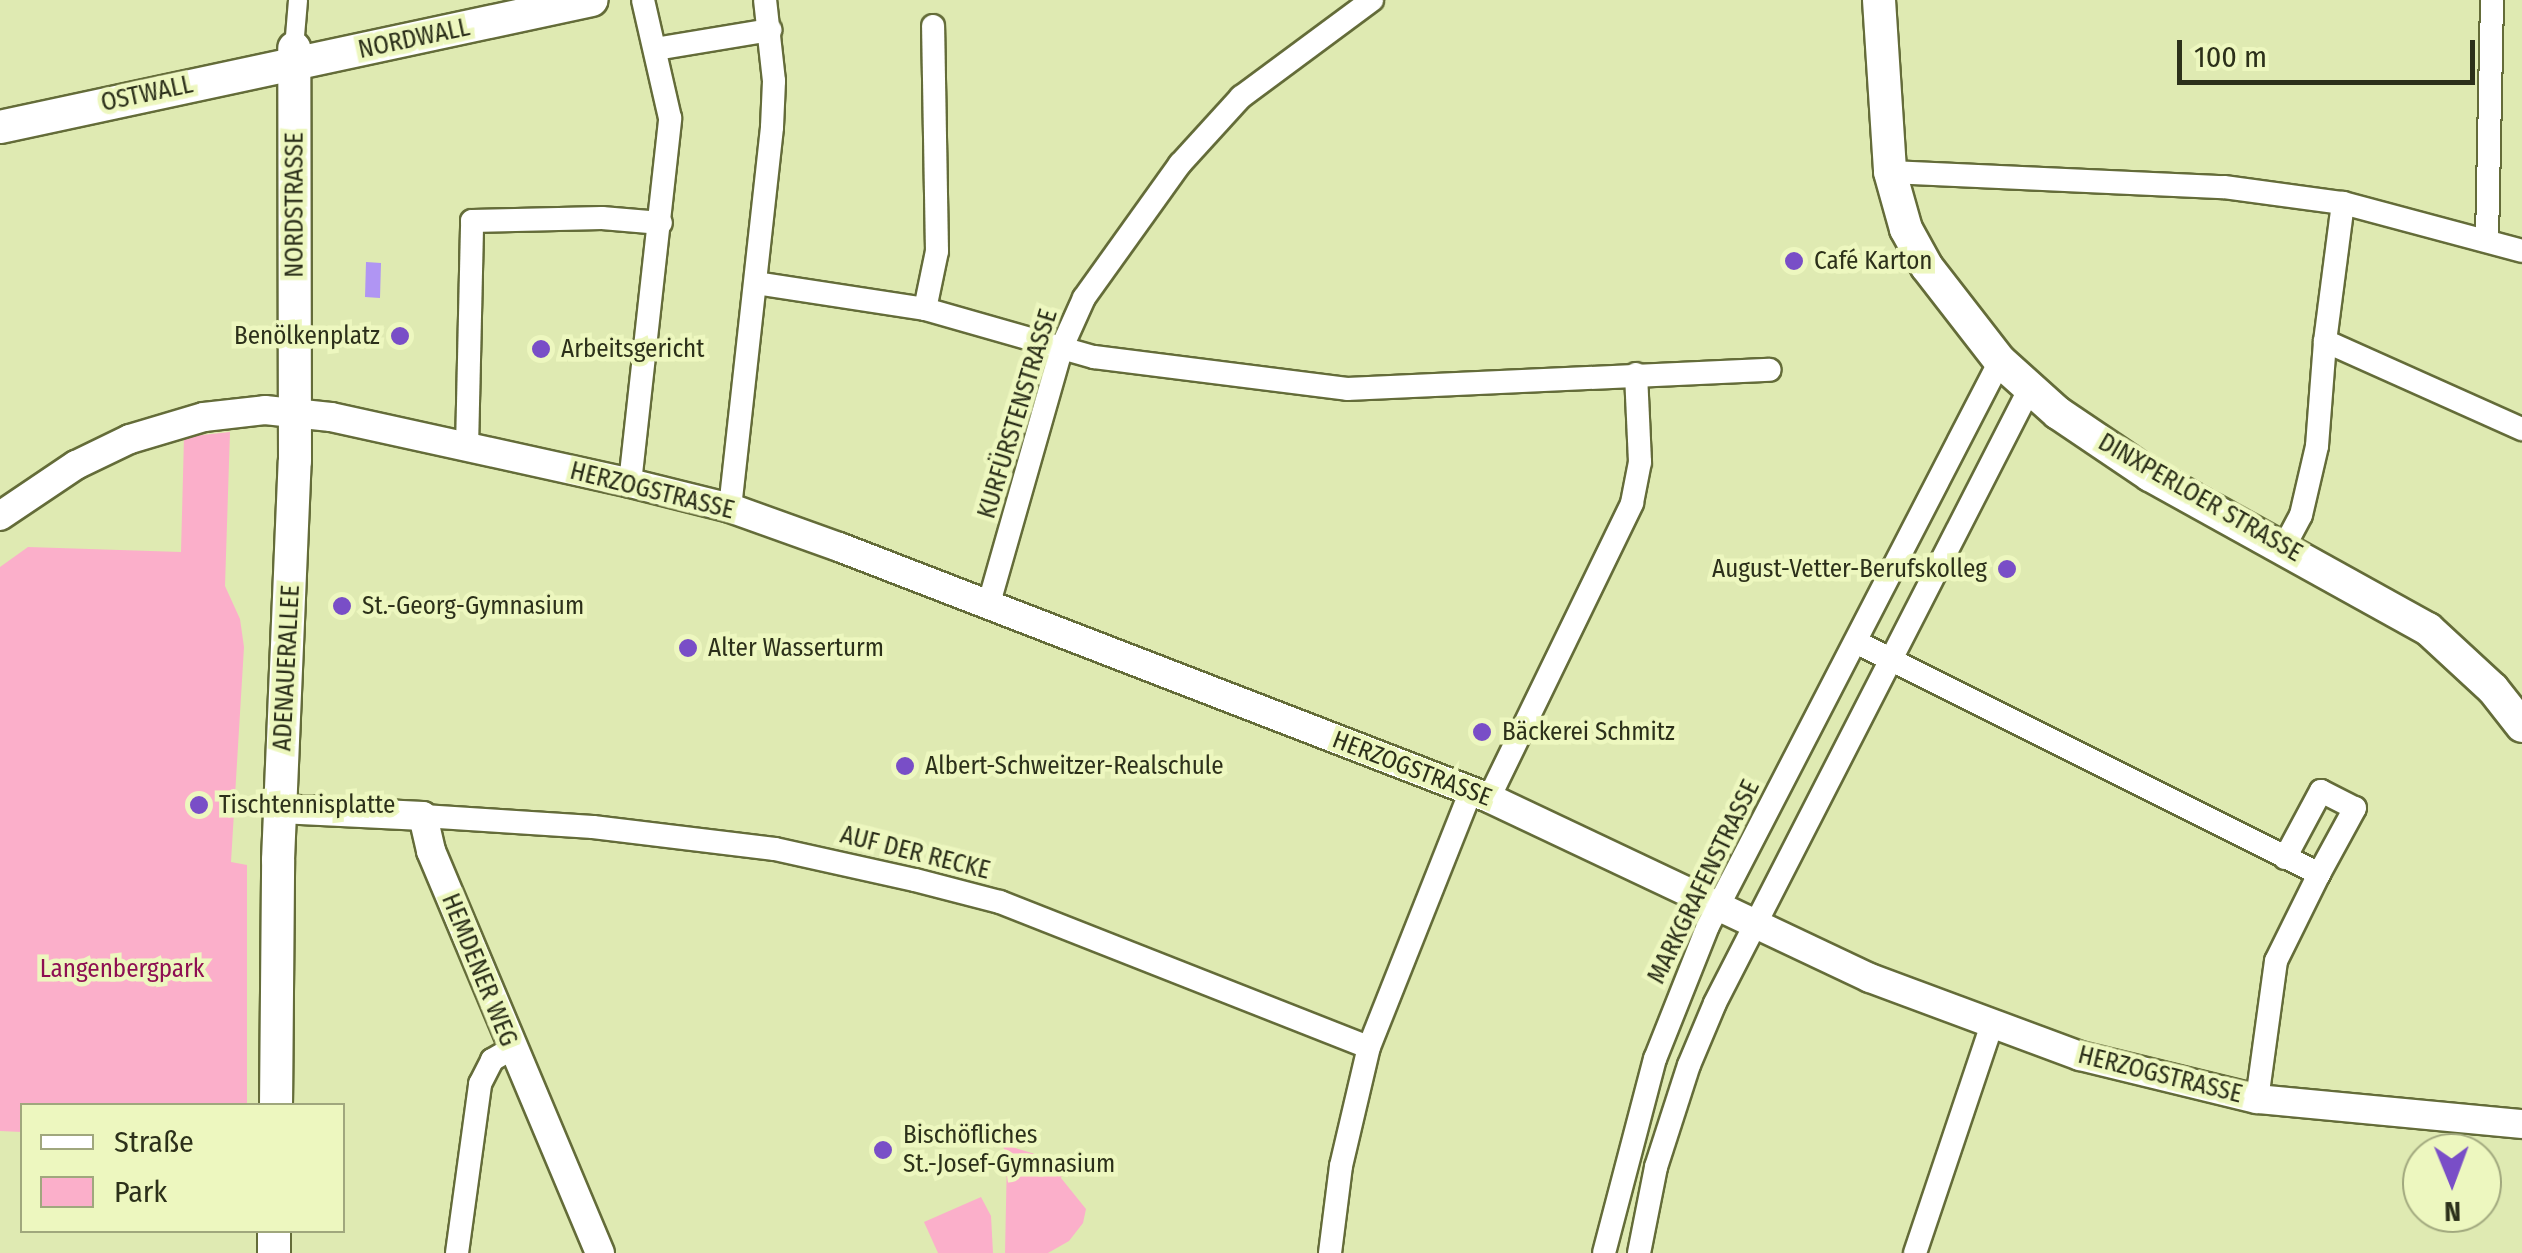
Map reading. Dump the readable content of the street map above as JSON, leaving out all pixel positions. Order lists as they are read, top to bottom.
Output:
{
  "streets": {
    "main road": [
      "NORDWALL",
      "OSTWALL",
      "NORDSTRASSE",
      "DINXPERLOER STRASSE",
      "ADENAUERALLEE"
    ],
    "street": [
      "KURFÜRSTENSTRASSE",
      "HERZOGSTRASSE",
      "AUF DER RECKE",
      "MARKGRAFENSTRASSE",
      "HEMDENER WEG"
    ]
  },
  "crossings": [
    ["NORDWALL", "OSTWALL"],
    ["NORDWALL", "NORDSTRASSE"],
    ["OSTWALL", "NORDSTRASSE"],
    ["NORDSTRASSE", "HERZOGSTRASSE"],
    ["NORDSTRASSE", "ADENAUERALLEE"],
    ["KURFÜRSTENSTRASSE", "HERZOGSTRASSE"],
    ["HERZOGSTRASSE", "ADENAUERALLEE"],
    ["HERZOGSTRASSE", "MARKGRAFENSTRASSE"],
    ["DINXPERLOER STRASSE", "MARKGRAFENSTRASSE"],
    ["AUF DER RECKE", "HEMDENER WEG"]
  ],
  "parks": ["Langenbergpark"],
  "places": [
    "Café Karton",
    "Benölkenplatz",
    "Arbeitsgericht",
    "August-Vetter-Berufskolleg",
    "St.-Georg-Gymnasium",
    "Alter Wasserturm",
    "Bäckerei Schmitz",
    "Albert-Schweitzer-Realschule",
    "Tischtennisplatte",
    "Bischöfliches St.-Josef-Gymnasium"
  ],
  "legend": ["Straße", "Park"],
  "scale_bar": "100 m",
  "north": "bottom"
}
